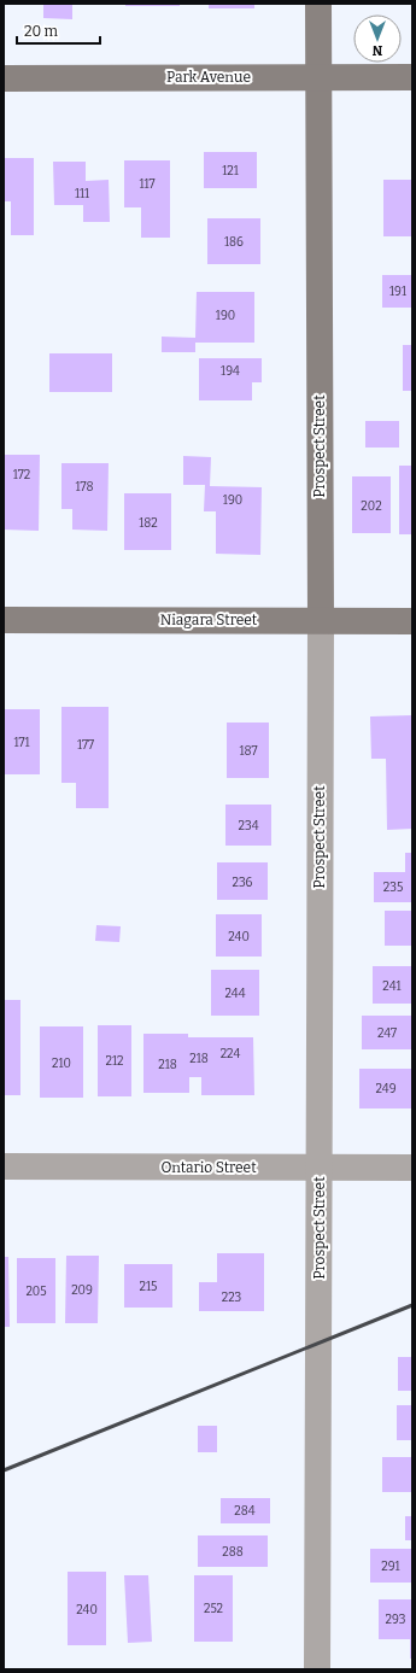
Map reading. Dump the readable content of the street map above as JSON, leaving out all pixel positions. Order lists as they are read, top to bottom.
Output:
{
  "streets": {
    "street": [
      "Park Avenue",
      "Prospect Street",
      "Niagara Street",
      "Ontario Street"
    ]
  },
  "crossings": [
    ["Park Avenue", "Prospect Street"],
    ["Prospect Street", "Niagara Street"],
    ["Prospect Street", "Ontario Street"]
  ],
  "house_numbers": [
    "121",
    "117",
    "111",
    "186",
    "191",
    "190",
    "194",
    "172",
    "178",
    "190",
    "202",
    "182",
    "171",
    "177",
    "187",
    "234",
    "236",
    "235",
    "240",
    "241",
    "244",
    "247",
    "224",
    "218",
    "212",
    "210",
    "218",
    "249",
    "215",
    "209",
    "205",
    "223",
    "284",
    "288",
    "291",
    "252",
    "240",
    "293"
  ],
  "scale_bar": "20 m",
  "north": "bottom"
}
